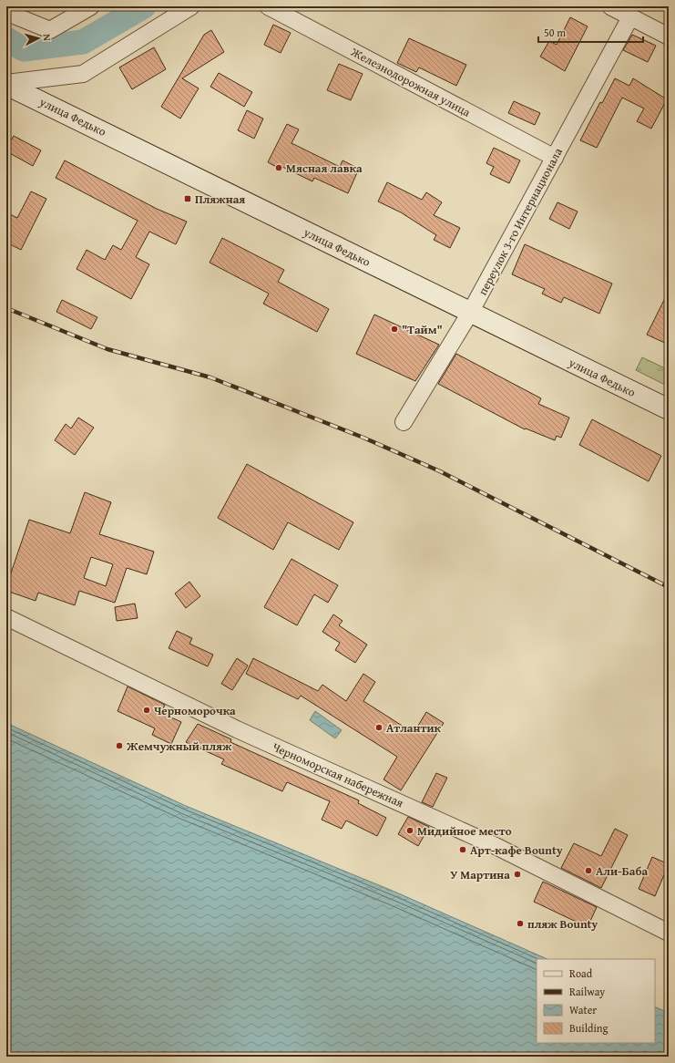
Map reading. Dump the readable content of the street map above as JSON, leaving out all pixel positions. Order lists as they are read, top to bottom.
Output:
{
  "streets": {
    "main road": ["улица Федько"],
    "street": ["Железнодорожная улица", "переулок 3-го Интернационала", "Черноморская набережная"]
  },
  "crossings": [
    ["Железнодорожная улица", "переулок 3-го Интернационала"],
    ["улица Федько", "переулок 3-го Интернационала"]
  ],
  "places": {
    "other": [
      "Мясная лавка",
      "\"Тайм\"",
      "Черноморочка",
      "Атлантик",
      "Жемчужный пляж",
      "Мидийное место",
      "Арт-кафе Bounty",
      "Али-Баба",
      "У Мартина",
      "пляж Bounty"
    ],
    "transit": ["Пляжная"]
  },
  "legend": [
    "Road",
    "Railway",
    "Water",
    "Building"
  ],
  "scale_bar": "50 m",
  "north": "right"
}
